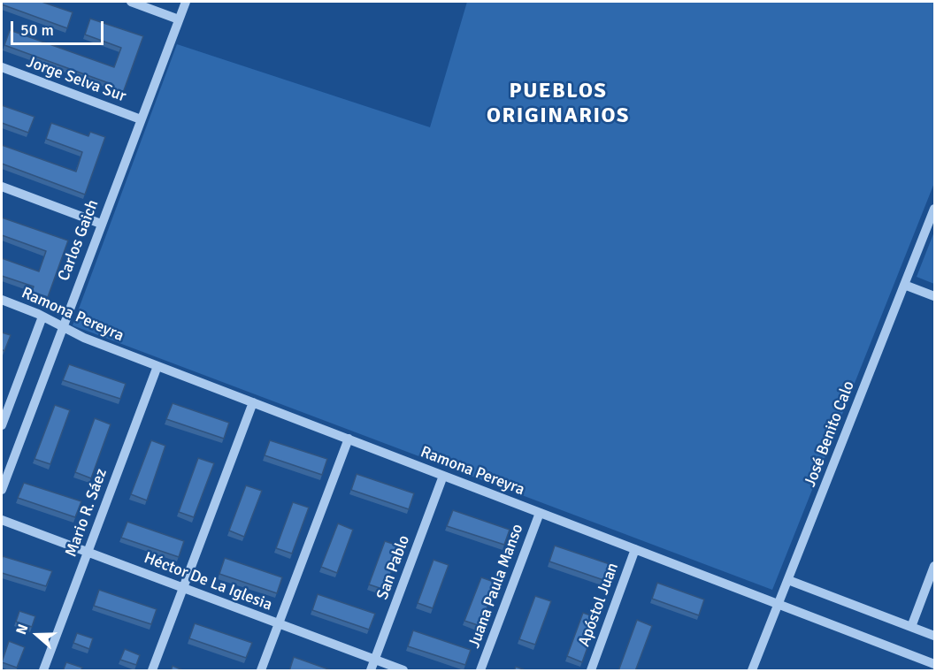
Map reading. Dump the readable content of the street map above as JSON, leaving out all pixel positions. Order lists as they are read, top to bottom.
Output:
{
  "streets": {
    "street": [
      "Jorge Selva Sur",
      "Carlos Gaich",
      "Ramona Pereyra",
      "José Benito Calo",
      "Mario R. Sáez",
      "San Pablo",
      "Héctor De La Iglesia",
      "Juana Paula Manso",
      "Apóstol Juan"
    ]
  },
  "crossings": [
    ["Jorge Selva Sur", "Carlos Gaich"],
    ["Carlos Gaich", "Ramona Pereyra"],
    ["Ramona Pereyra", "José Benito Calo"],
    ["Ramona Pereyra", "Mario R. Sáez"],
    ["Ramona Pereyra", "San Pablo"],
    ["Ramona Pereyra", "Juana Paula Manso"],
    ["Ramona Pereyra", "Apóstol Juan"],
    ["Mario R. Sáez", "Héctor De La Iglesia"],
    ["San Pablo", "Héctor De La Iglesia"]
  ],
  "districts": ["PUEBLOS ORIGINARIOS"],
  "scale_bar": "50 m",
  "north": "left"
}
